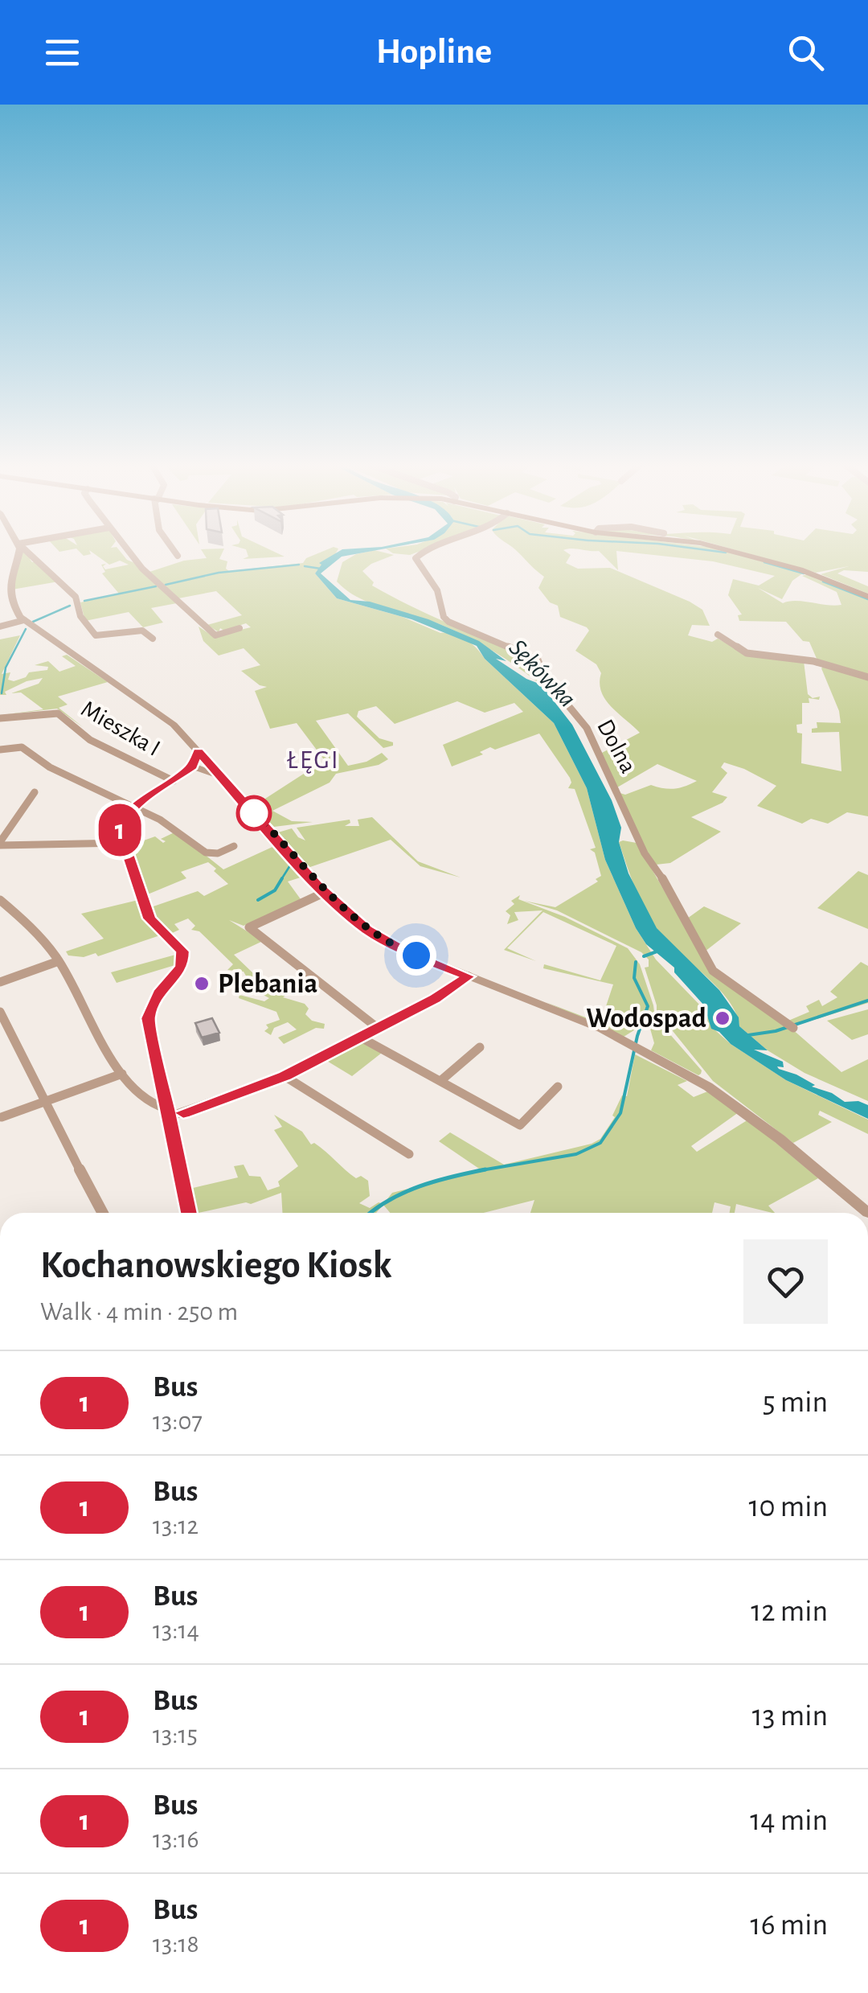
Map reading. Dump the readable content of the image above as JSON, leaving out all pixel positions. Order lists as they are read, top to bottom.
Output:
{
  "streets": {
    "street": ["Mieszka I", "Dolna"]
  },
  "districts": ["ŁĘGI"],
  "water": ["Sękówka"],
  "places": ["Plebania", "Wodospad"],
  "lines": ["bus line 1"],
  "page": {
    "header": "Hopline",
    "on_map": "1",
    "heading": ["Kochanowskiego Kiosk", "Walk · 4 min · 250 m"],
    "list": [
      {
        "mark": "1",
        "name": "Bus",
        "note": "13:07",
        "value": "5 min"
      },
      {
        "mark": "1",
        "name": "Bus",
        "note": "13:12",
        "value": "10 min"
      },
      {
        "mark": "1",
        "name": "Bus",
        "note": "13:14",
        "value": "12 min"
      },
      {
        "mark": "1",
        "name": "Bus",
        "note": "13:15",
        "value": "13 min"
      },
      {
        "mark": "1",
        "name": "Bus",
        "note": "13:16",
        "value": "14 min"
      },
      {
        "mark": "1",
        "name": "Bus",
        "note": "13:18",
        "value": "16 min"
      }
    ]
  }
}
